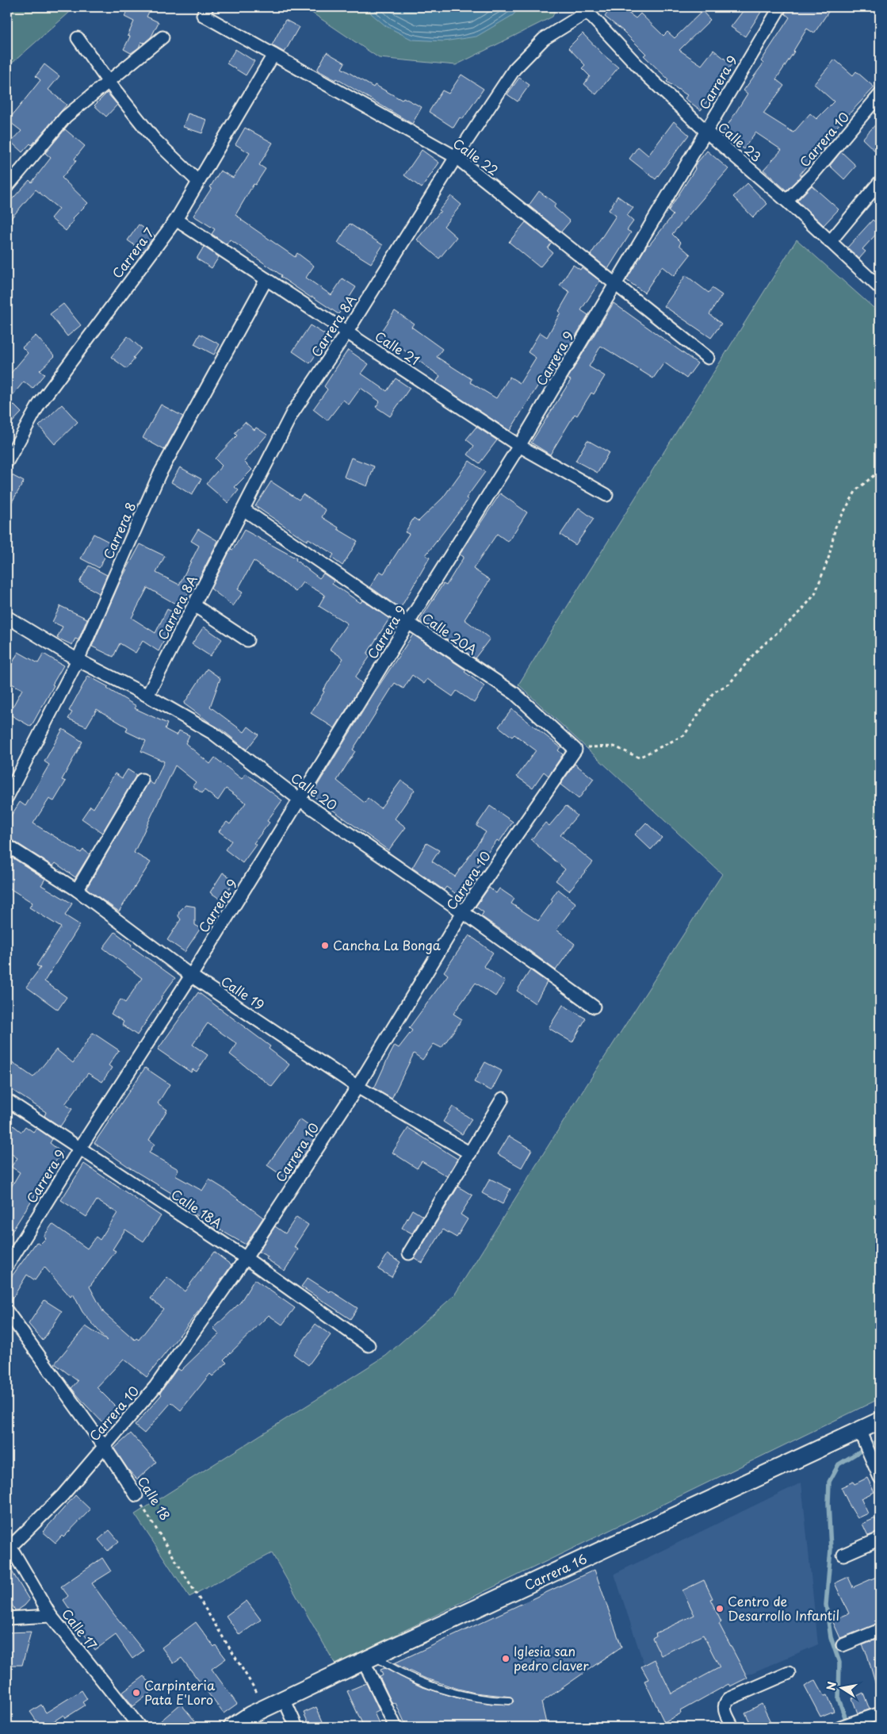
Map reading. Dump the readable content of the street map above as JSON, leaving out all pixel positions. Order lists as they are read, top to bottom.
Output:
{
  "streets": {
    "main road": ["Carrera 16"],
    "street": [
      "Carrera 9",
      "Carrera 10",
      "Calle 23",
      "Calle 22",
      "Carrera 7",
      "Carrera 8A",
      "Calle 21",
      "Carrera 8",
      "Calle 20A",
      "Calle 20",
      "Calle 19",
      "Calle 18A",
      "Calle 18",
      "Calle 17"
    ]
  },
  "crossings": [
    ["Carrera 9", "Calle 23"],
    ["Carrera 9", "Calle 22"],
    ["Carrera 9", "Calle 21"],
    ["Carrera 9", "Calle 20A"],
    ["Carrera 9", "Calle 20"],
    ["Carrera 9", "Calle 19"],
    ["Carrera 9", "Calle 18A"],
    ["Carrera 10", "Calle 23"],
    ["Carrera 10", "Calle 20A"],
    ["Carrera 10", "Calle 20"],
    ["Carrera 10", "Calle 19"],
    ["Carrera 10", "Calle 18A"],
    ["Carrera 10", "Calle 18"],
    ["Carrera 10", "Calle 17"],
    ["Calle 23", "Carrera 8A"],
    ["Calle 22", "Carrera 7"],
    ["Calle 22", "Carrera 8A"],
    ["Carrera 7", "Calle 21"],
    ["Carrera 8A", "Calle 21"],
    ["Carrera 8A", "Calle 20A"],
    ["Carrera 8A", "Calle 20"],
    ["Calle 21", "Carrera 8"],
    ["Carrera 8", "Calle 20"],
    ["Calle 18", "Carrera 16"]
  ],
  "places": [
    "Cancha La Bonga",
    "Centro de Desarrollo Infantil",
    "Iglesia san pedro claver",
    "Carpinteria Pata E'Loro"
  ],
  "north": "left"
}
